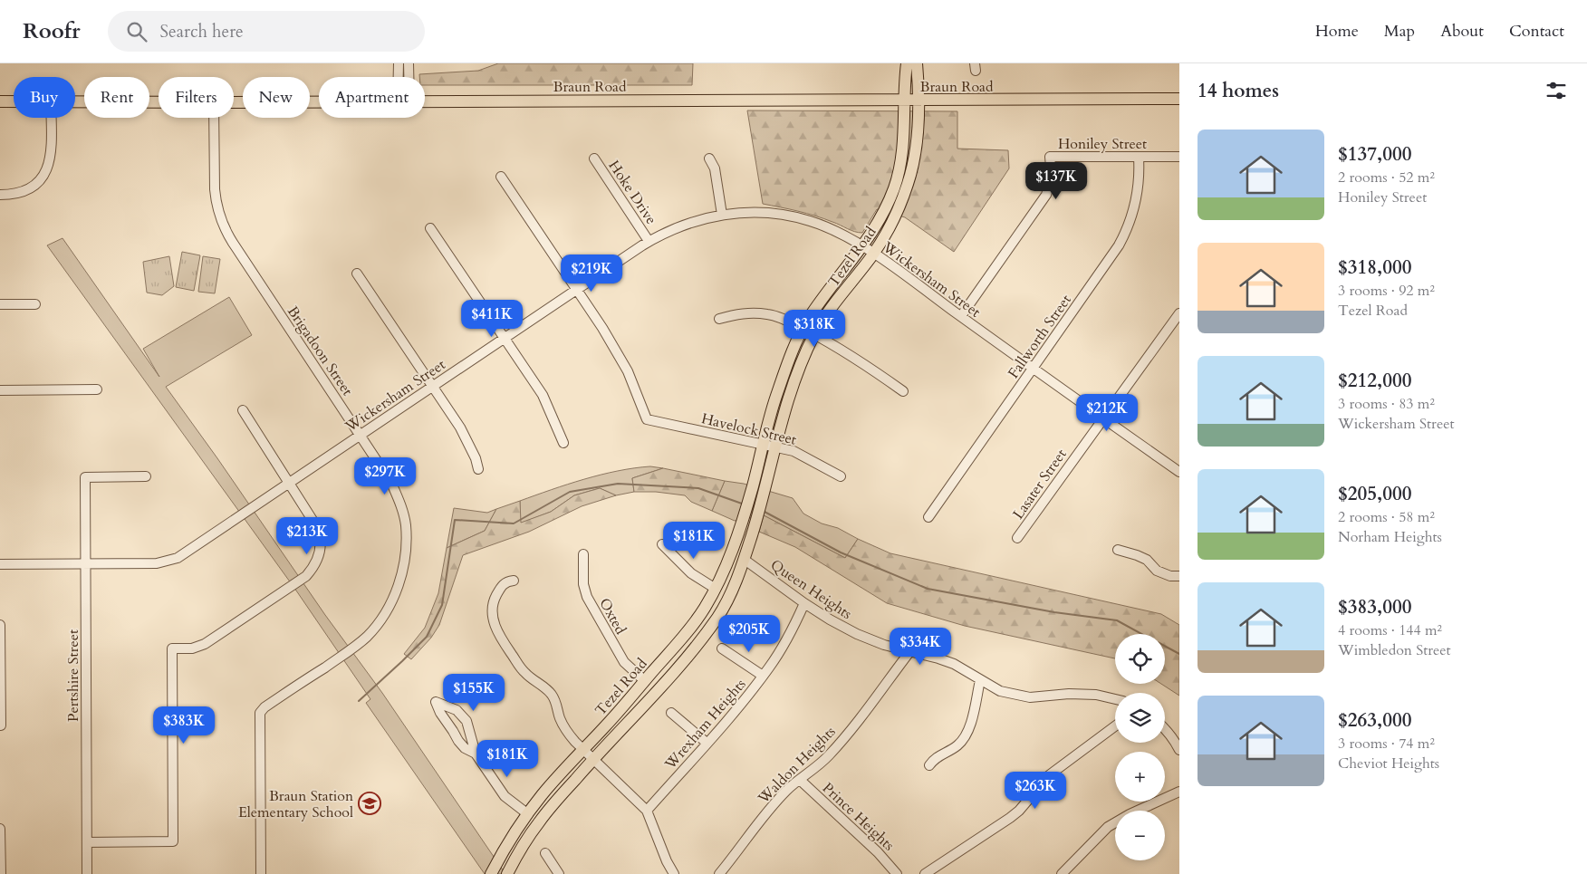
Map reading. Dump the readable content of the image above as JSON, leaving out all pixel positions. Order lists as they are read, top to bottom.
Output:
{
  "streets": {
    "main road": ["Braun Road", "Tezel Road"],
    "street": [
      "Honiley Street",
      "Hoke Drive",
      "Wickersham Street",
      "Fallworth Street",
      "Brigadoon Street",
      "Havelock Street",
      "Lasater Street",
      "Queen Heights",
      "Oxted",
      "Pertshire Street",
      "Wrexham Heights",
      "Waldon Heights",
      "Prince Heights"
    ]
  },
  "crossings": [
    ["Braun Road", "Tezel Road"],
    ["Honiley Street", "Wickersham Street"],
    ["Honiley Street", "Fallworth Street"],
    ["Hoke Drive", "Wickersham Street"],
    ["Tezel Road", "Wickersham Street"],
    ["Tezel Road", "Havelock Street"],
    ["Tezel Road", "Queen Heights"],
    ["Tezel Road", "Oxted"],
    ["Wickersham Street", "Fallworth Street"],
    ["Wickersham Street", "Brigadoon Street"],
    ["Wickersham Street", "Havelock Street"],
    ["Wickersham Street", "Lasater Street"],
    ["Wickersham Street", "Pertshire Street"],
    ["Queen Heights", "Wrexham Heights"],
    ["Queen Heights", "Waldon Heights"],
    ["Waldon Heights", "Prince Heights"]
  ],
  "places": {
    "school or university": ["Braun Station Elementary School"]
  },
  "page": {
    "header": "Roofr",
    "search": "Search here",
    "nav": [
      "Home",
      "Map",
      "About",
      "Contact"
    ],
    "heading": "14 homes",
    "chip": [
      "Buy",
      "Rent",
      "Filters",
      "New",
      "Apartment"
    ],
    "list": [
      {
        "name": "$137,000",
        "note": "2 rooms · 52 m² · Honiley Street"
      },
      {
        "name": "$318,000",
        "note": "3 rooms · 92 m² · Tezel Road"
      },
      {
        "name": "$212,000",
        "note": "3 rooms · 83 m² · Wickersham Street"
      },
      {
        "name": "$205,000",
        "note": "2 rooms · 58 m² · Norham Heights"
      },
      {
        "name": "$383,000",
        "note": "4 rooms · 144 m² · Wimbledon Street"
      },
      {
        "name": "$263,000",
        "note": "3 rooms · 74 m² · Cheviot Heights"
      }
    ],
    "price": [
      "$137K",
      "$219K",
      "$411K",
      "$318K",
      "$212K",
      "$297K",
      "$213K",
      "$181K",
      "$205K",
      "$334K",
      "$155K",
      "$383K",
      "$181K",
      "$263K"
    ],
    "map_buttons": ["+", "−"]
  }
}
